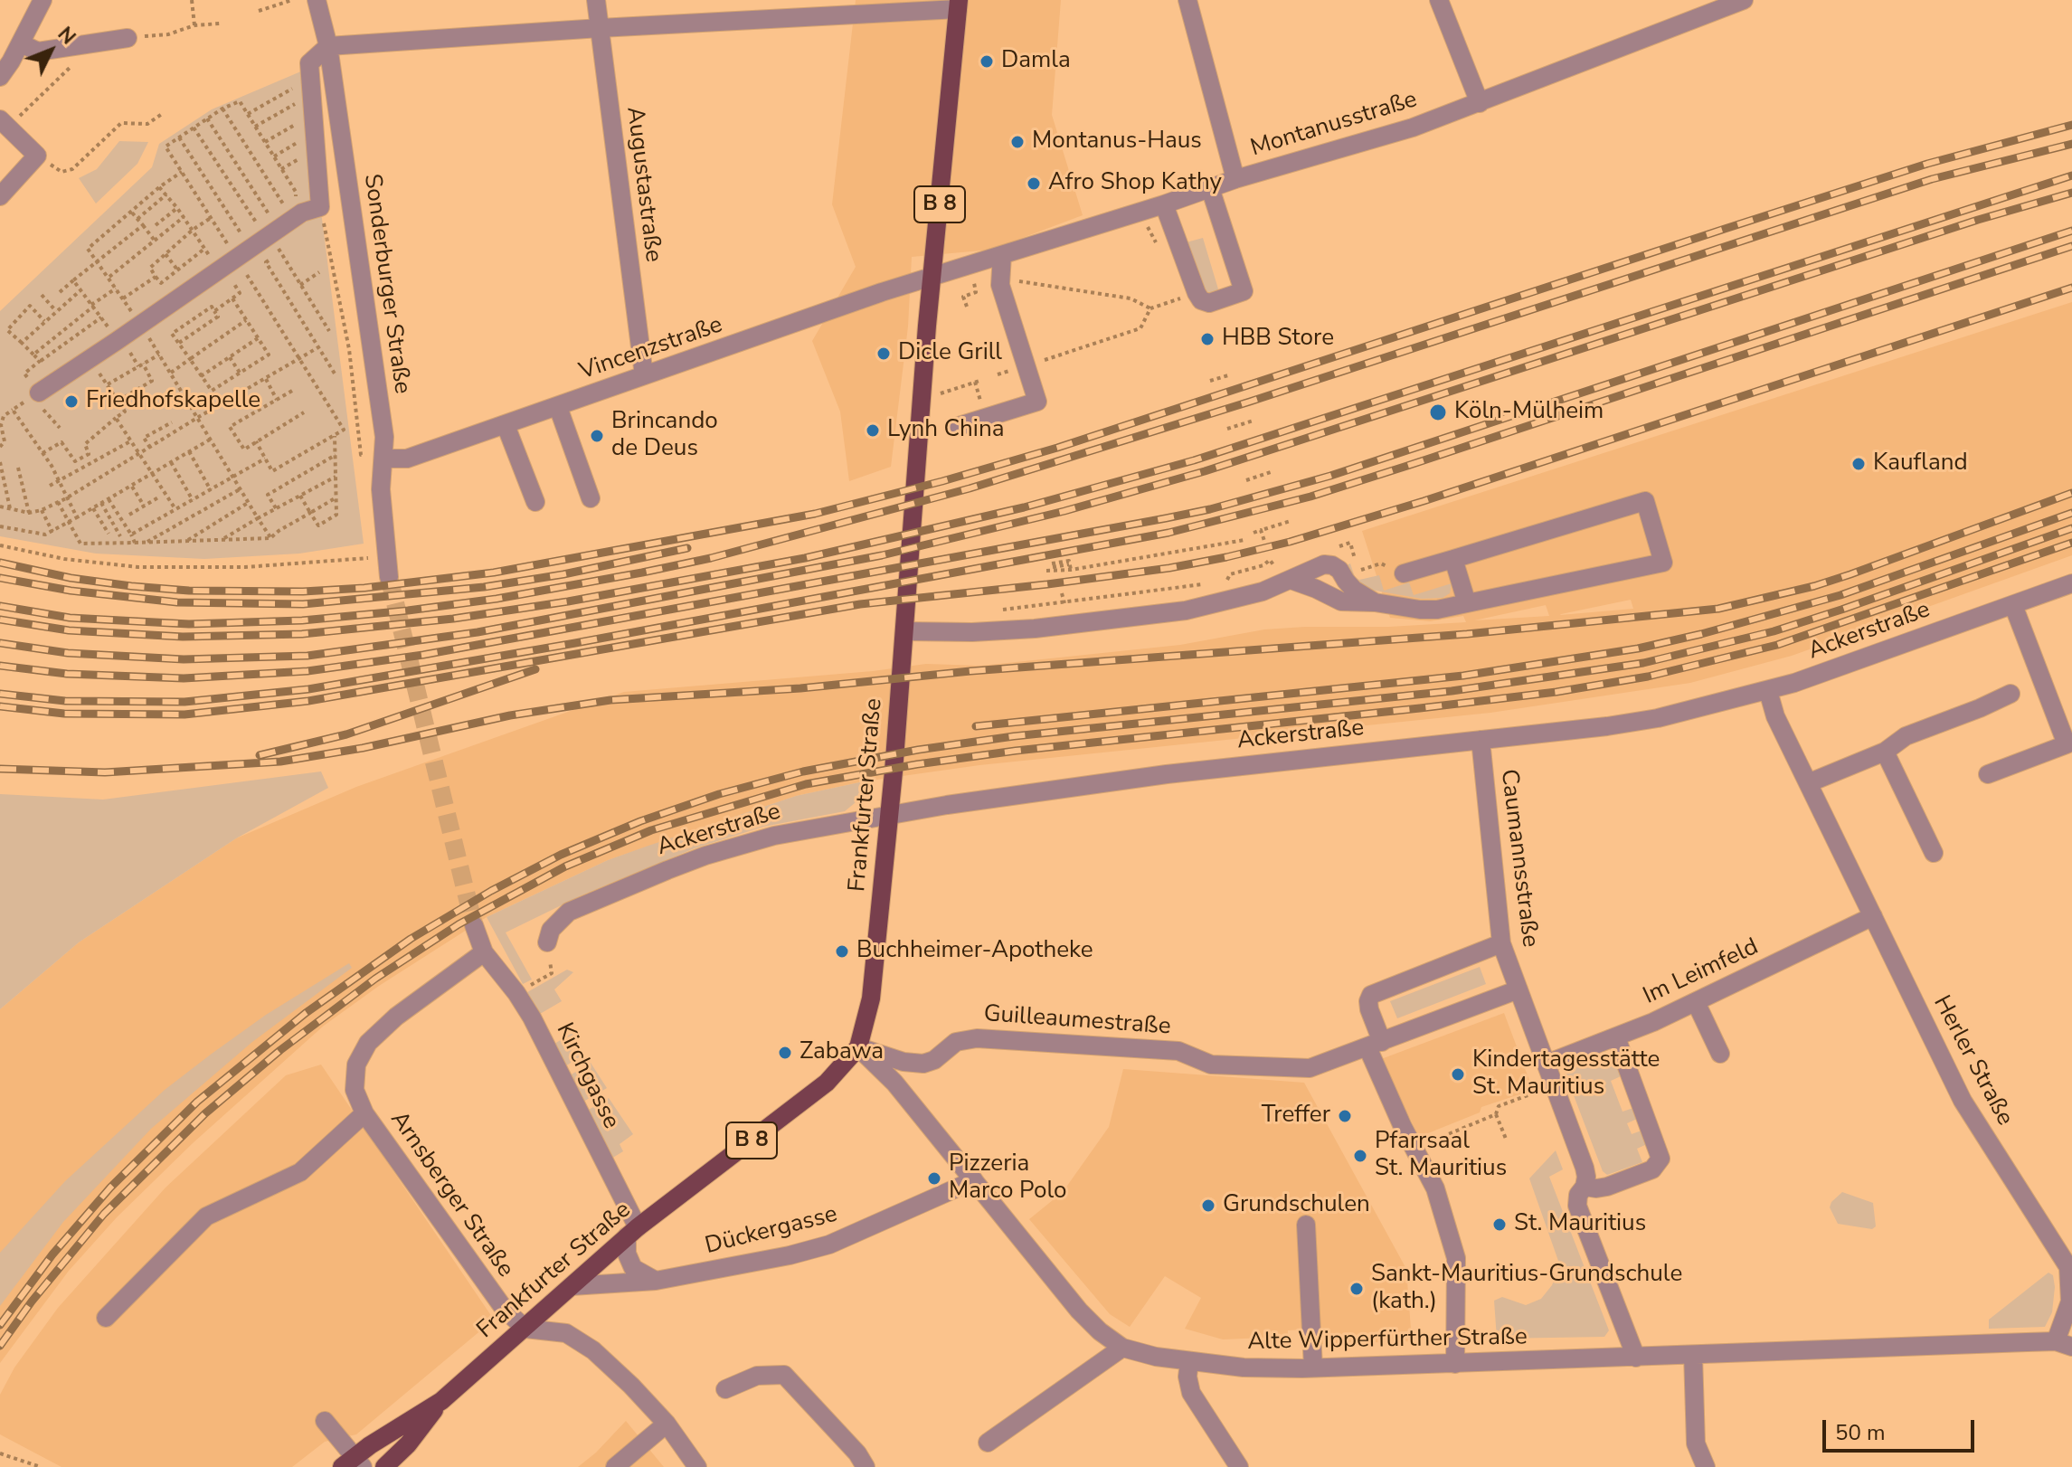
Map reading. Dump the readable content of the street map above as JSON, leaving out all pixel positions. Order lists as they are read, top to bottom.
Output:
{
  "streets": {
    "main road": ["B 8", "Frankfurter Straße"],
    "street": [
      "Montanusstraße",
      "Augustastraße",
      "Sonderburger Straße",
      "Vincenzstraße",
      "Ackerstraße",
      "Caumannsstraße",
      "Im Leimfeld",
      "Guilleaumestraße",
      "Herler Straße",
      "Kirchgasse",
      "Arnsberger Straße",
      "Dückergasse",
      "Alte Wipperfürther Straße"
    ]
  },
  "crossings": [
    ["Montanusstraße", "Vincenzstraße"],
    ["Montanusstraße", "Frankfurter Straße"],
    ["Augustastraße", "Vincenzstraße"],
    ["Sonderburger Straße", "Vincenzstraße"],
    ["Vincenzstraße", "Frankfurter Straße"],
    ["Ackerstraße", "Frankfurter Straße"],
    ["Ackerstraße", "Caumannsstraße"],
    ["Ackerstraße", "Herler Straße"],
    ["Frankfurter Straße", "Guilleaumestraße"],
    ["Frankfurter Straße", "Kirchgasse"],
    ["Frankfurter Straße", "Arnsberger Straße"],
    ["Frankfurter Straße", "Dückergasse"],
    ["Frankfurter Straße", "Alte Wipperfürther Straße"],
    ["Caumannsstraße", "Im Leimfeld"],
    ["Caumannsstraße", "Guilleaumestraße"],
    ["Caumannsstraße", "Alte Wipperfürther Straße"],
    ["Im Leimfeld", "Herler Straße"],
    ["Guilleaumestraße", "Alte Wipperfürther Straße"],
    ["Herler Straße", "Alte Wipperfürther Straße"],
    ["Kirchgasse", "Arnsberger Straße"],
    ["Dückergasse", "Alte Wipperfürther Straße"]
  ],
  "places": [
    "Damla",
    "Montanus-Haus",
    "Afro Shop Kathy",
    "HBB Store",
    "Dicle Grill",
    "Friedhofskapelle",
    "Köln-Mülheim",
    "Lynh China",
    "Brincando de Deus",
    "Kaufland",
    "Buchheimer-Apotheke",
    "Zabawa",
    "Kindertagesstätte St. Mauritius",
    "Treffer",
    "Pfarrsaal St. Mauritius",
    "Pizzeria Marco Polo",
    "Grundschulen",
    "St. Mauritius",
    "Sankt-Mauritius-Grundschule (kath.)"
  ],
  "scale_bar": "50 m",
  "north": "top right"
}
